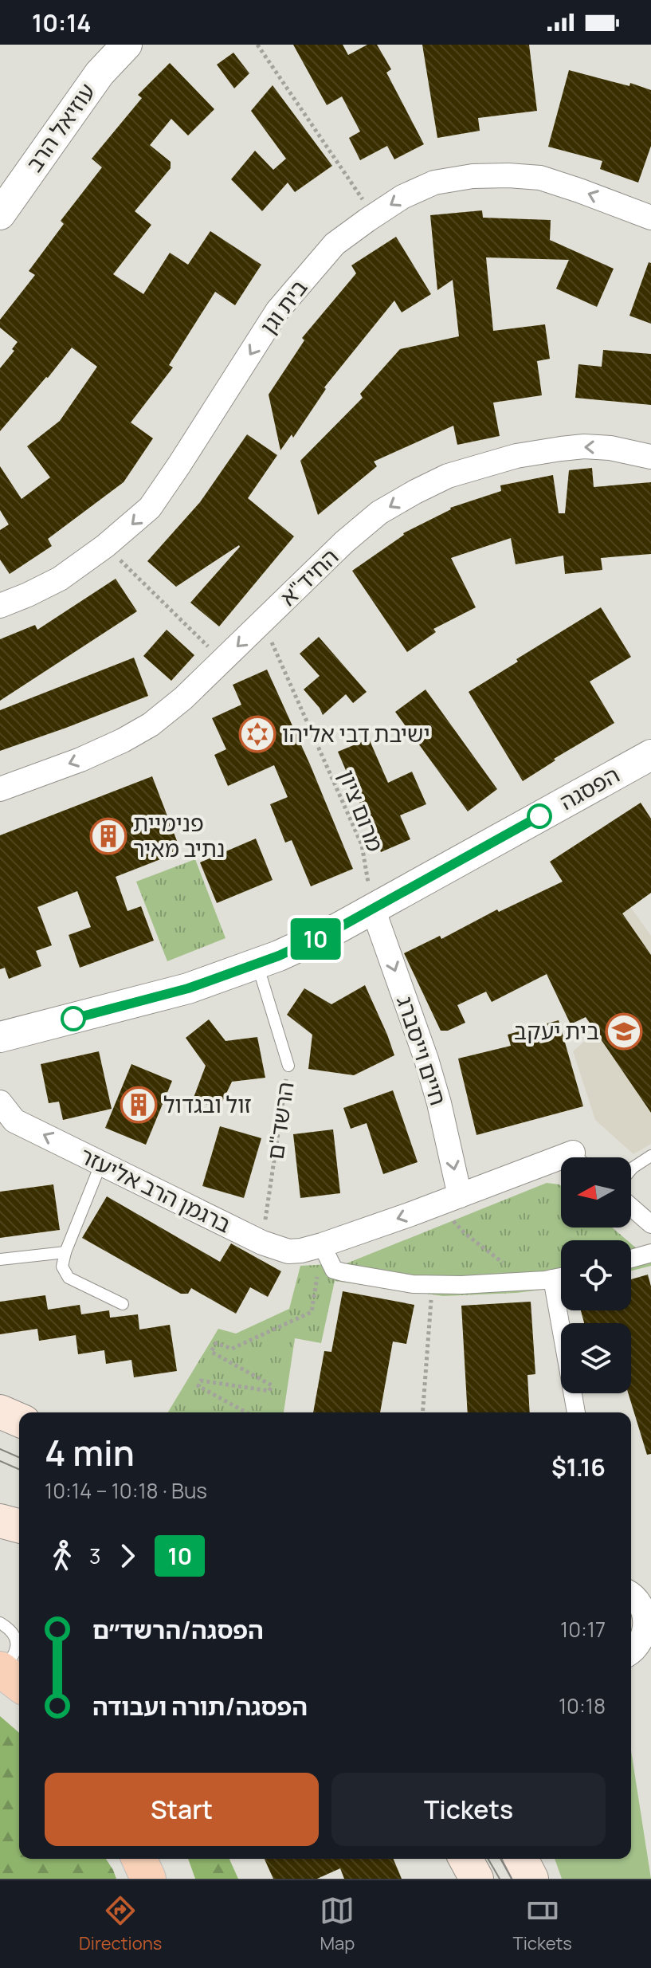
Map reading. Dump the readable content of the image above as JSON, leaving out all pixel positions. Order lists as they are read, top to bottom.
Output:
{
  "streets": {
    "street": [
      "עוזיאל הרב",
      "בית וגן",
      "החיד\"א",
      "הפסגה",
      "חיים וייסברג",
      "ברגמן הרב אליעזר"
    ],
    "lane": ["הרשד\"ם"],
    "path": ["מרום ציון"]
  },
  "crossings": [
    ["החיד\"א", "מרום ציון"],
    ["הפסגה", "מרום ציון"],
    ["הפסגה", "חיים וייסברג"],
    ["הפסגה", "הרשד\"ם"],
    ["מרום ציון", "חיים וייסברג"],
    ["חיים וייסברג", "ברגמן הרב אליעזר"],
    ["הרשד\"ם", "ברגמן הרב אליעזר"]
  ],
  "one_way": [
    "בית וגן",
    "החיד\"א",
    "חיים וייסברג",
    "ברגמן הרב אליעזר"
  ],
  "places": {
    "synagogue": ["ישיבת דבי אליהו"],
    "building": ["פנימיית נתיב מאיר", "זול ובגדול"],
    "school or university": ["בית יעקב"]
  },
  "lines": ["bus line 10"],
  "north": "left",
  "page": {
    "status": "10:14",
    "on_map": "10",
    "heading": ["4 min", "10:14 – 10:18 · Bus", "$1.16"],
    "legs": ["3", "10"],
    "list": [
      {
        "name": "הפסגה/הרשד״ם",
        "value": "10:17"
      },
      {
        "name": "הפסגה/תורה ועבודה",
        "value": "10:18"
      }
    ],
    "buttons": ["Start", "Tickets"],
    "tabs": ["Directions", "Map", "Tickets"]
  }
}
